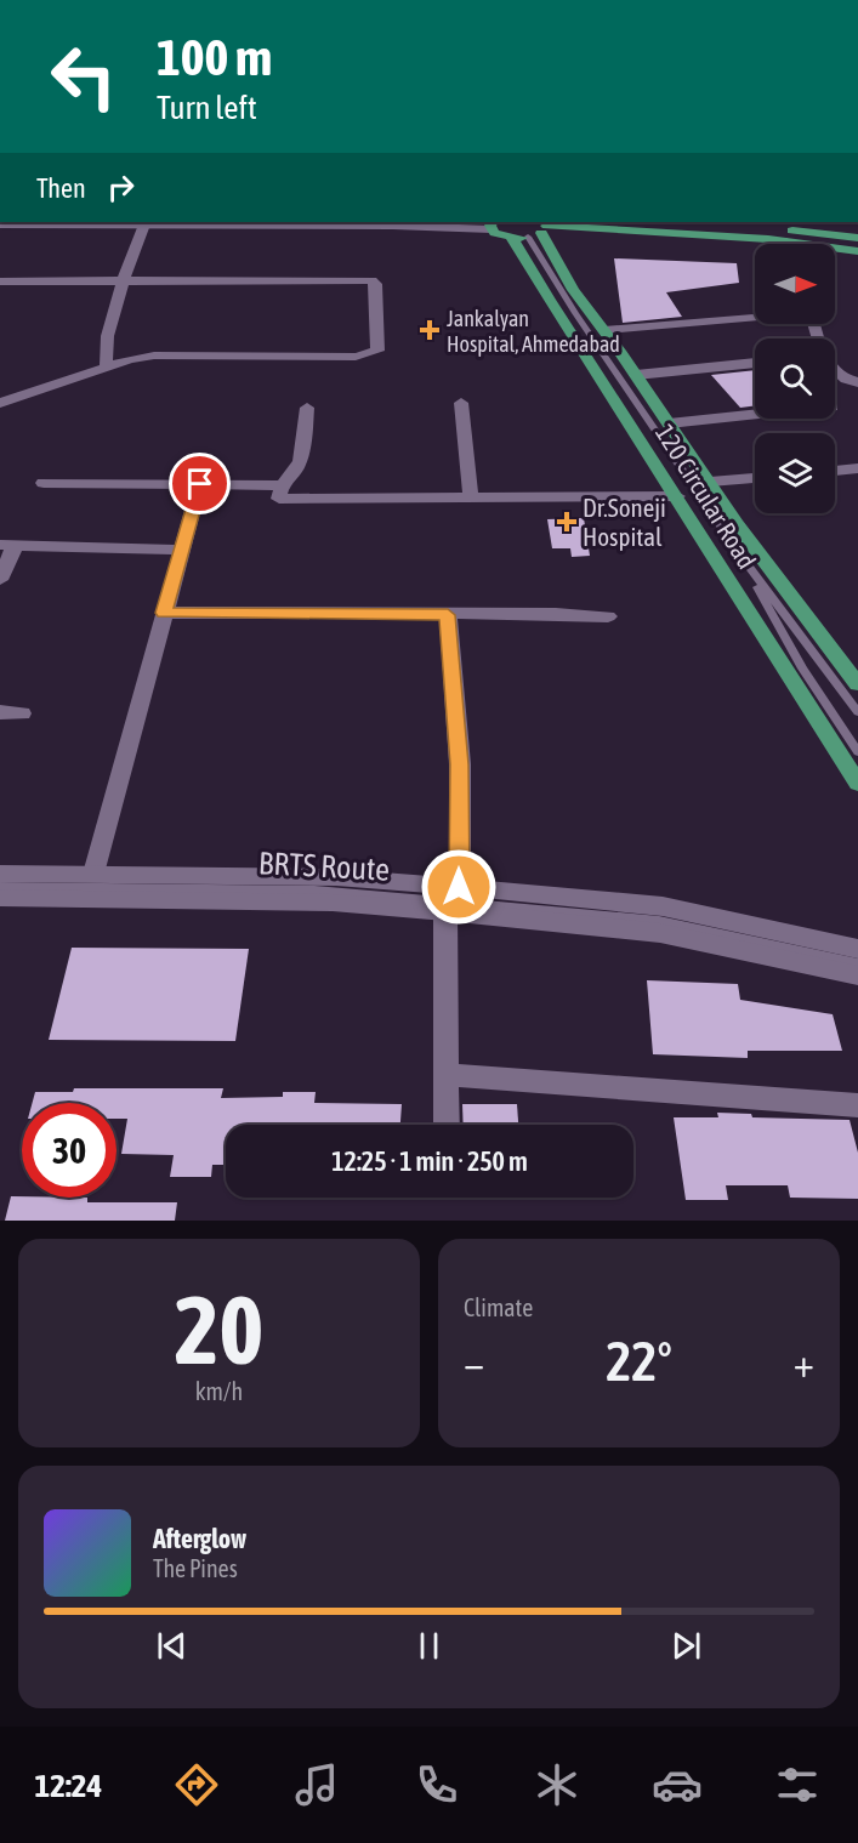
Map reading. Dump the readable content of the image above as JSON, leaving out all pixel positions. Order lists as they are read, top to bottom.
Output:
{
  "streets": {
    "main road": ["120 Circular Road"],
    "lane": ["BRTS Route"]
  },
  "places": {
    "health": ["Jankalyan Hospital, Ahmedabad", "Dr.Soneji Hospital"]
  },
  "north": "right",
  "page": {
    "turn": ["100 m", "Turn left"],
    "then": "Then",
    "limit": "30",
    "trip": "12:25 · 1 min · 250 m",
    "tile": [
      ["20", "km/h"],
      "Climate"
    ],
    "heat": ["−", "22°", "+"],
    "song": ["Afterglow", "The Pines"],
    "tabs": "12:24"
  }
}
